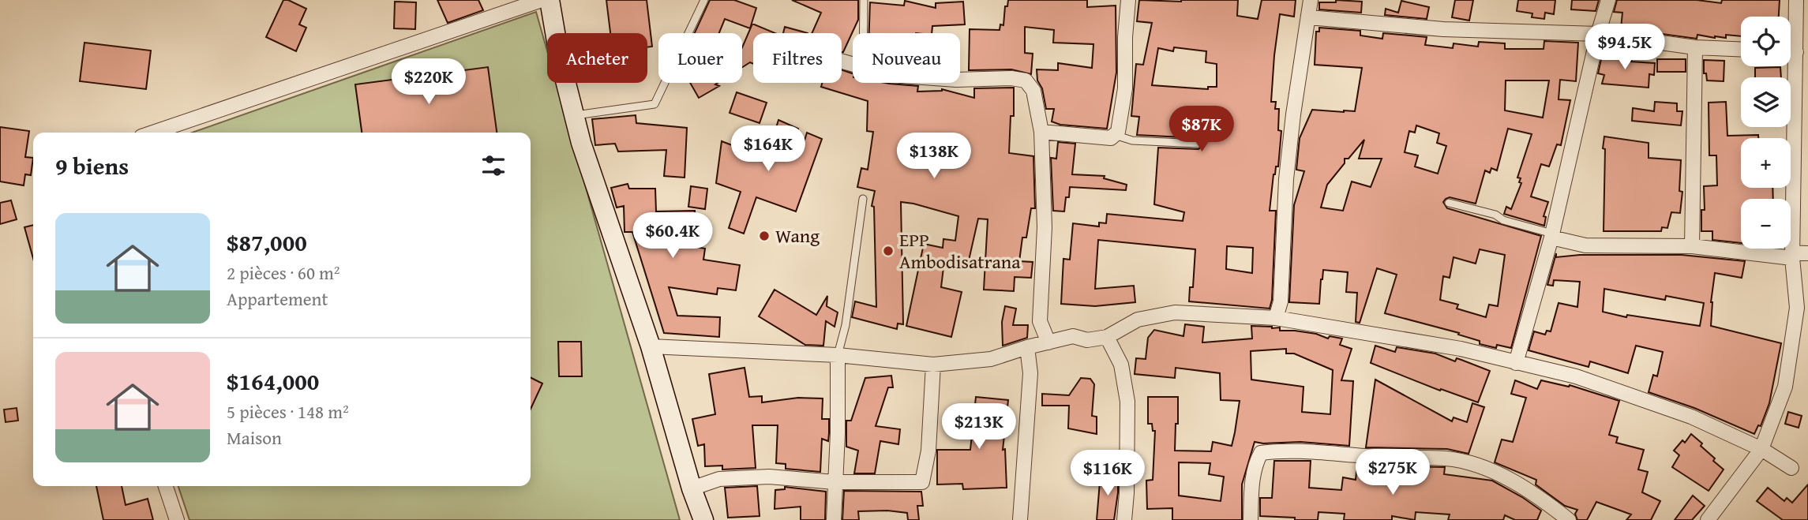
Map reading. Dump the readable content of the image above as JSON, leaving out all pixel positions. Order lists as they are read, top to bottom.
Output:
{
  "places": ["Wang", "EPP Ambodisatrana"],
  "page": {
    "map_buttons": ["+", "−"],
    "price": [
      "$94.5K",
      "$220K",
      "$87K",
      "$164K",
      "$138K",
      "$60.4K",
      "$213K",
      "$275K",
      "$116K"
    ],
    "chip": [
      "Acheter",
      "Louer",
      "Filtres",
      "Nouveau"
    ],
    "heading": "9 biens",
    "list": [
      {
        "name": "$87,000",
        "note": "2 pièces · 60 m² · Appartement"
      },
      {
        "name": "$164,000",
        "note": "5 pièces · 148 m² · Maison"
      }
    ]
  }
}
